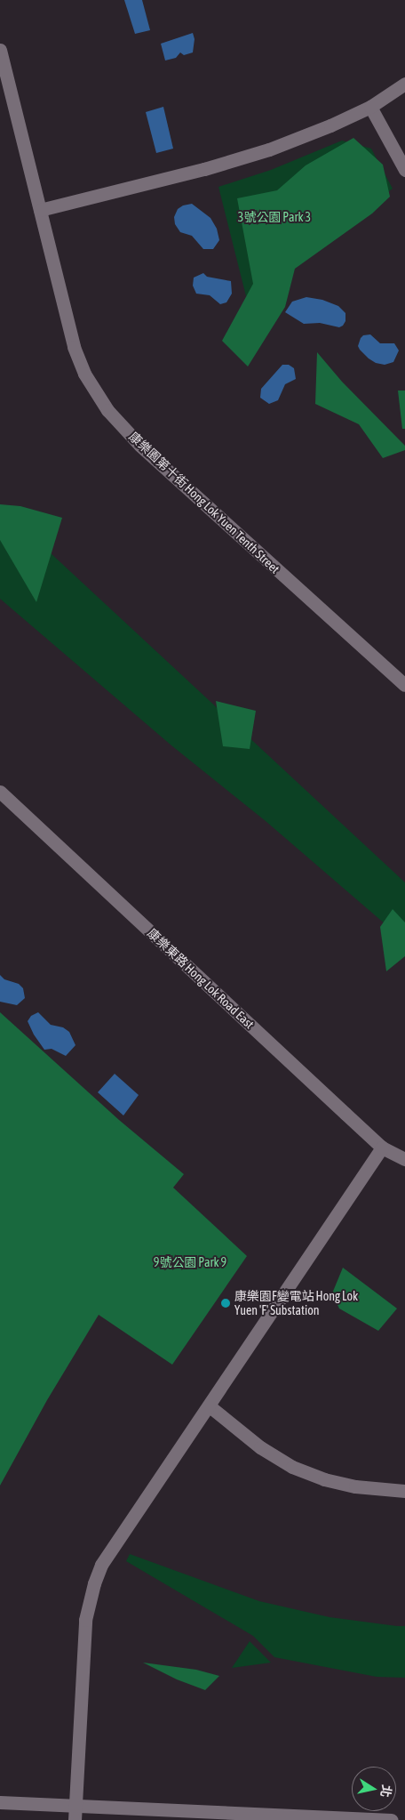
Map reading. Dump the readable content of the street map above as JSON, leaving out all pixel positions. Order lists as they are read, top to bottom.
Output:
{
  "streets": {
    "street": ["康樂園第十街 Hong Lok Yuen Tenth Street", "康樂東路 Hong Lok Road East"]
  },
  "parks": ["3號公園 Park 3", "9號公園 Park 9"],
  "places": ["康樂園F變電站 Hong Lok Yuen 'F' Substation"],
  "north": "right"
}
